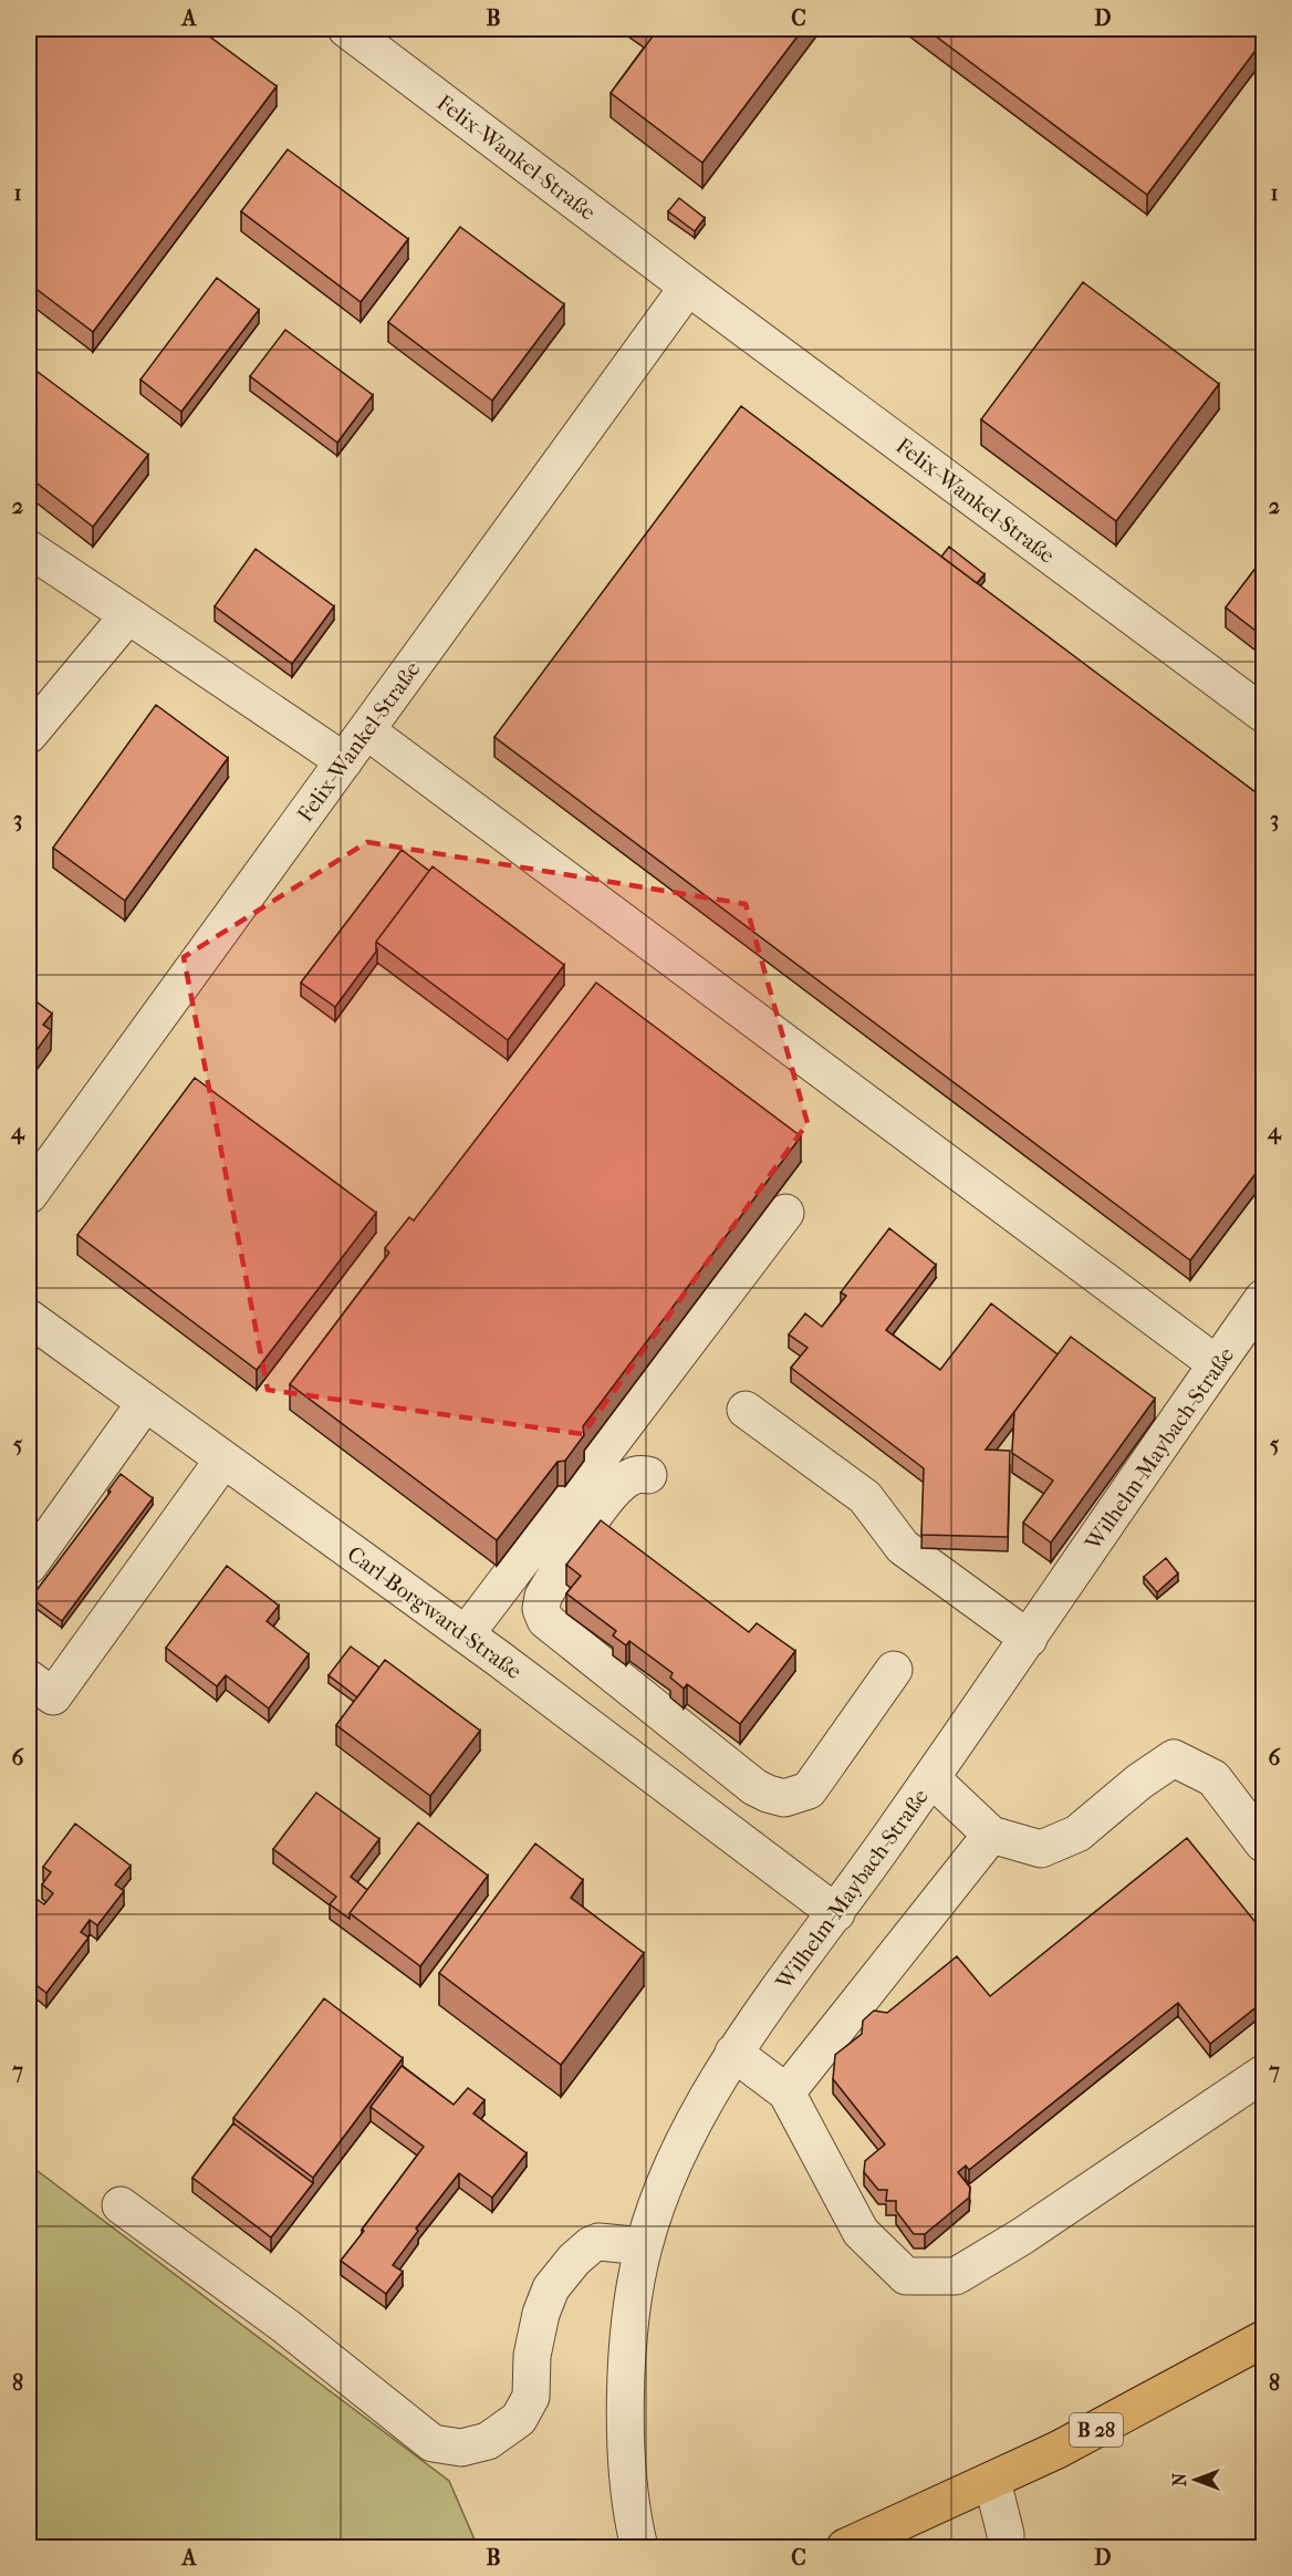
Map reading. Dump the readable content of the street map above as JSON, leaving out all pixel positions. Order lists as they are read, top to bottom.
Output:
{
  "streets": {
    "main road": ["B 28"],
    "street": ["Felix-Wankel-Straße", "Wilhelm-Maybach-Straße", "Carl-Borgward-Straße"]
  },
  "crossings": [
    ["Wilhelm-Maybach-Straße", "Carl-Borgward-Straße"]
  ],
  "north": "left",
  "grid": {
    "columns": [
      "A",
      "B",
      "C",
      "D"
    ],
    "rows": [
      "1",
      "2",
      "3",
      "4",
      "5",
      "6",
      "7",
      "8"
    ]
  }
}
